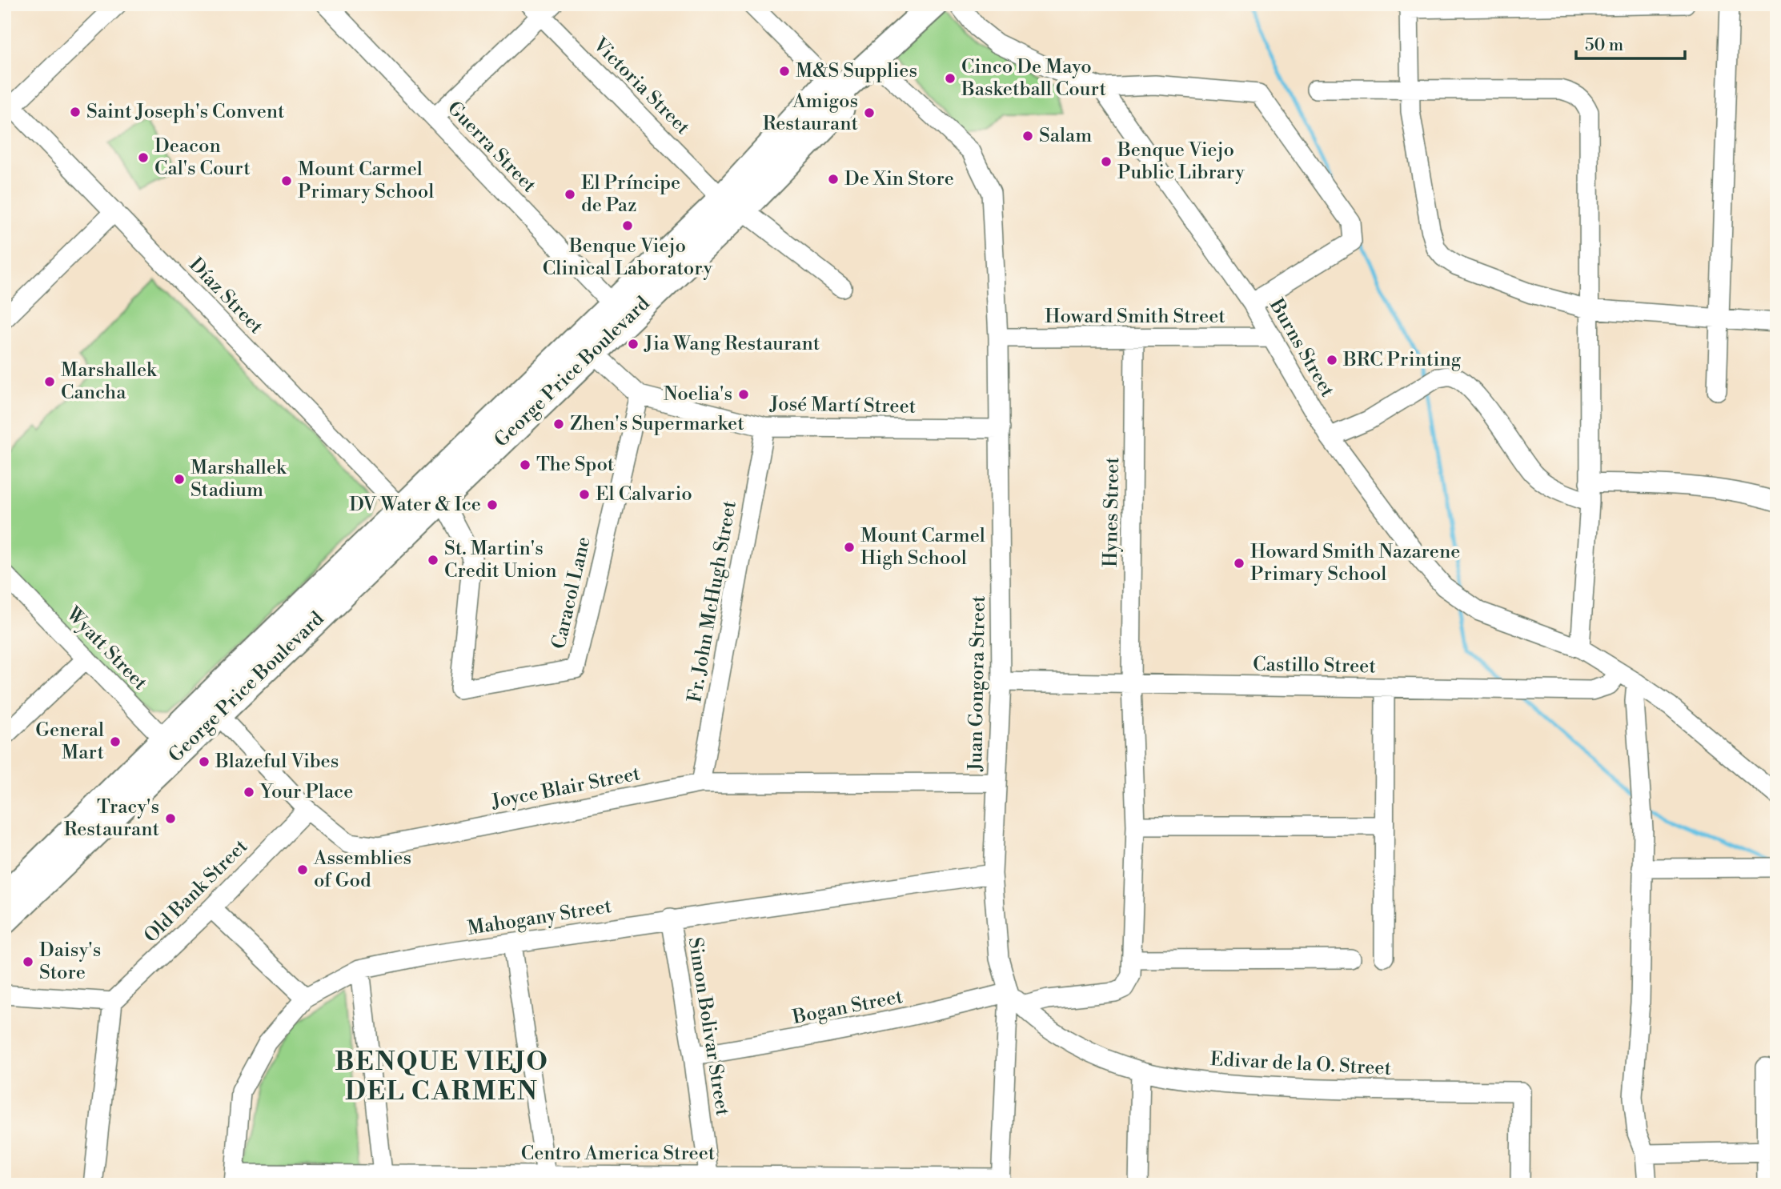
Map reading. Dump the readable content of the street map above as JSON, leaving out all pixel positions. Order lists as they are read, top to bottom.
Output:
{
  "streets": {
    "highway": ["George Price Boulevard"],
    "street": [
      "Victoria Street",
      "Guerra Street",
      "Díaz Street",
      "Howard Smith Street",
      "Burns Street",
      "José Martí Street",
      "Hynes Street",
      "Caracol Lane",
      "Fr. John McHugh Street",
      "Wyatt Street",
      "Castillo Street",
      "Juan Gongora Street",
      "Joyce Blair Street",
      "Old Bank Street",
      "Mahogany Street",
      "Bogan Street",
      "Simon Bolivar Street",
      "Edivar de la O. Street",
      "Centro America Street"
    ]
  },
  "crossings": [
    ["Victoria Street", "George Price Boulevard"],
    ["Guerra Street", "George Price Boulevard"],
    ["Díaz Street", "George Price Boulevard"],
    ["Howard Smith Street", "Burns Street"],
    ["Howard Smith Street", "Hynes Street"],
    ["Howard Smith Street", "Juan Gongora Street"],
    ["Burns Street", "Castillo Street"],
    ["George Price Boulevard", "José Martí Street"],
    ["George Price Boulevard", "Caracol Lane"],
    ["George Price Boulevard", "Wyatt Street"],
    ["George Price Boulevard", "Joyce Blair Street"],
    ["José Martí Street", "Caracol Lane"],
    ["José Martí Street", "Fr. John McHugh Street"],
    ["José Martí Street", "Juan Gongora Street"],
    ["Hynes Street", "Castillo Street"],
    ["Hynes Street", "Edivar de la O. Street"],
    ["Fr. John McHugh Street", "Joyce Blair Street"],
    ["Castillo Street", "Juan Gongora Street"],
    ["Juan Gongora Street", "Joyce Blair Street"],
    ["Juan Gongora Street", "Mahogany Street"],
    ["Juan Gongora Street", "Bogan Street"],
    ["Juan Gongora Street", "Edivar de la O. Street"],
    ["Juan Gongora Street", "Centro America Street"],
    ["Joyce Blair Street", "Old Bank Street"],
    ["Mahogany Street", "Simon Bolivar Street"],
    ["Mahogany Street", "Centro America Street"],
    ["Bogan Street", "Simon Bolivar Street"],
    ["Bogan Street", "Edivar de la O. Street"],
    ["Simon Bolivar Street", "Centro America Street"]
  ],
  "districts": ["BENQUE VIEJO DEL CARMEN"],
  "places": [
    "M&S Supplies",
    "Cinco De Mayo Basketball Court",
    "Saint Joseph's Convent",
    "Amigos Restaurant",
    "Salam",
    "Deacon Cal's Court",
    "Benque Viejo Public Library",
    "De Xin Store",
    "Mount Carmel Primary School",
    "El Príncipe de Paz",
    "Benque Viejo Clinical Laboratory",
    "Jia Wang Restaurant",
    "BRC Printing",
    "Marshallek Cancha",
    "Noelia's",
    "Zhen's Supermarket",
    "The Spot",
    "Marshallek Stadium",
    "El Calvario",
    "DV Water & Ice",
    "Mount Carmel High School",
    "St. Martin's Credit Union",
    "Howard Smith Nazarene Primary School",
    "General Mart",
    "Blazeful Vibes",
    "Your Place",
    "Tracy's Restaurant",
    "Assemblies of God",
    "Daisy's Store"
  ],
  "scale_bar": "50 m"
}
